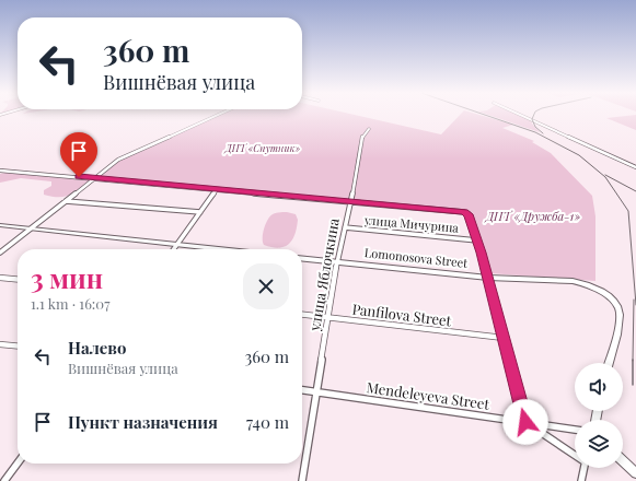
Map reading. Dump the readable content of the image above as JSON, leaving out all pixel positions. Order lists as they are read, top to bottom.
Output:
{
  "streets": {
    "street": [
      "улица Мичурина",
      "Lomonosova Street",
      "улица Яблочкина",
      "Panfilova Street",
      "Mendeleyeva Street"
    ]
  },
  "crossings": [
    ["улица Мичурина", "улица Яблочкина"],
    ["Lomonosova Street", "улица Яблочкина"],
    ["улица Яблочкина", "Panfilova Street"],
    ["улица Яблочкина", "Mendeleyeva Street"]
  ],
  "parks": ["ДНТ «Спутник»", "ДНТ «Дружба-1»"],
  "page": {
    "turn": ["360 m", "Вишнёвая улица"],
    "heading": ["3 мин", "1.1 km · 16:07"],
    "list": [
      {
        "name": "Налево",
        "note": "Вишнёвая улица",
        "value": "360 m"
      },
      {
        "name": "Пункт назначения",
        "value": "740 m"
      }
    ]
  }
}
